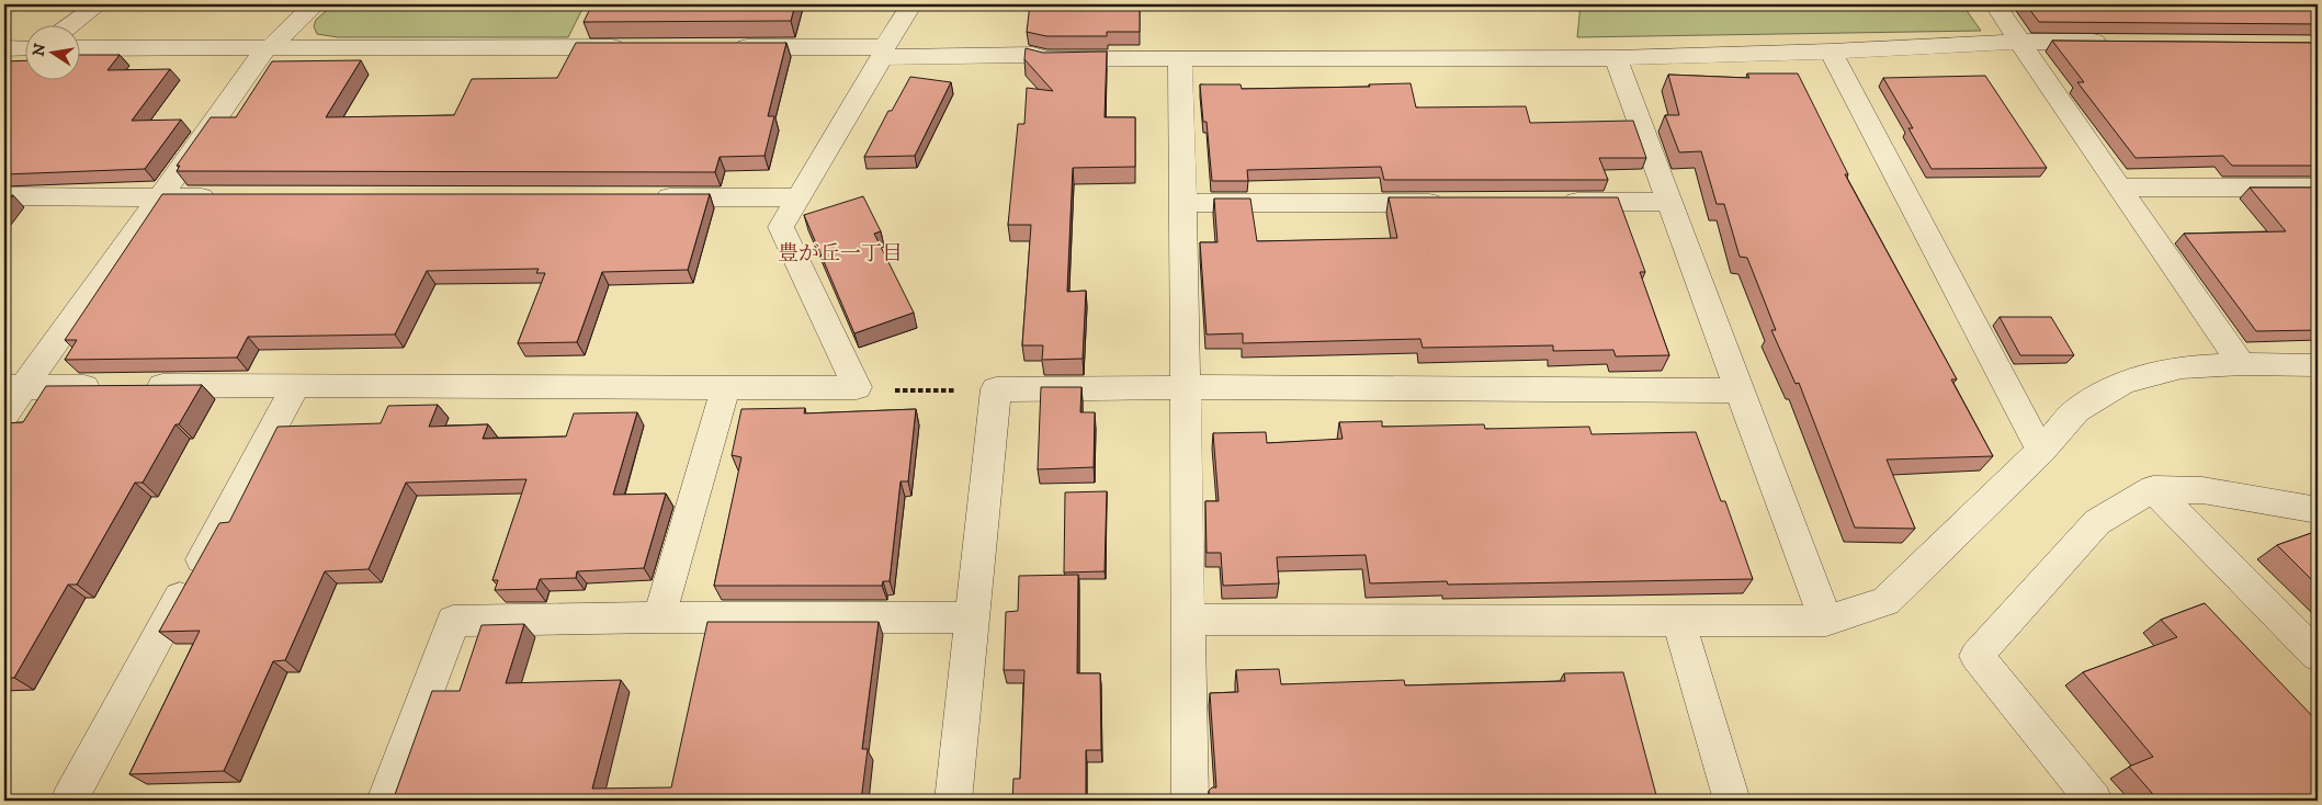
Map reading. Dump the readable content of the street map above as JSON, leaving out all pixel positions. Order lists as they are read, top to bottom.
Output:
{
  "districts": ["豊が丘一丁目"],
  "north": "left"
}
